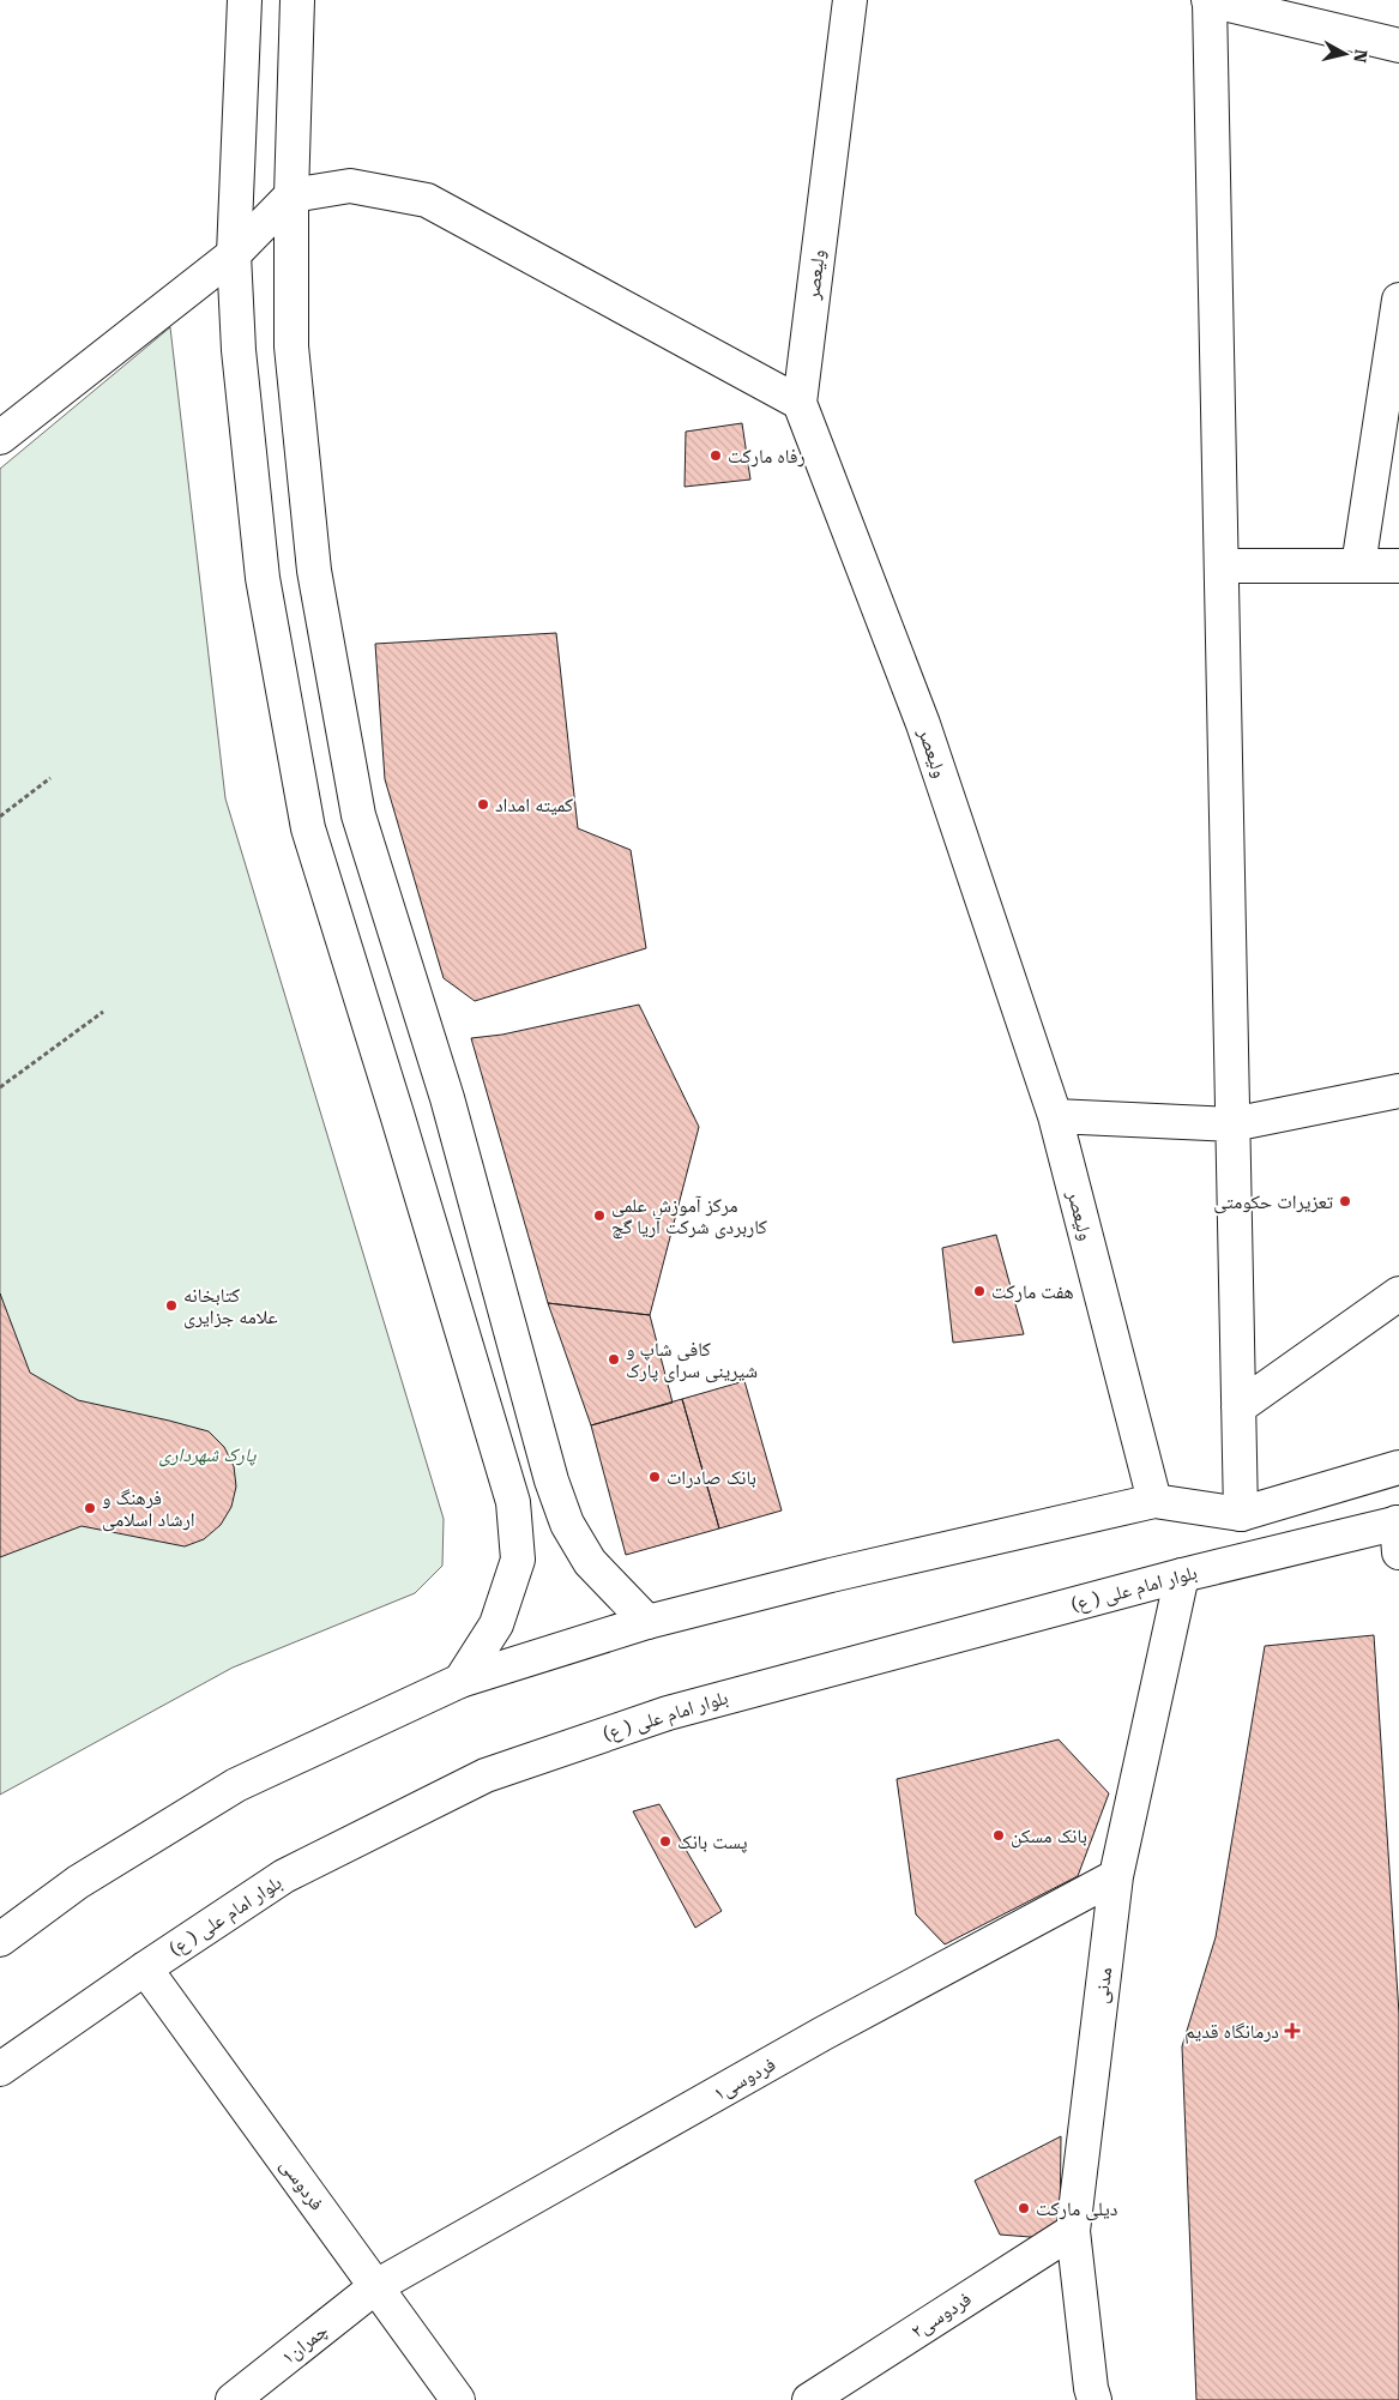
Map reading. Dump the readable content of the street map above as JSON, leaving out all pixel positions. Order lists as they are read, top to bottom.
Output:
{
  "streets": {
    "street": [
      "ولیعصر",
      "بلوار امام علی ( ع)",
      "مدنی",
      "فردوسی۱",
      "فردوسی",
      "فردوسی۲",
      "چمران۱"
    ]
  },
  "crossings": [
    ["بلوار امام علی ( ع)", "مدنی"],
    ["بلوار امام علی ( ع)", "فردوسی"],
    ["مدنی", "فردوسی۱"],
    ["مدنی", "فردوسی۲"],
    ["فردوسی۱", "فردوسی"],
    ["فردوسی۱", "چمران۱"],
    ["فردوسی", "چمران۱"]
  ],
  "parks": ["پارک شهرداری"],
  "places": {
    "other": [
      "رفاه مارکت",
      "کمیته امداد",
      "تعزیرات حکومتی",
      "مرکز آموزش علمی کاربردی شرکت آریا گچ",
      "هفت مارکت",
      "کتابخانه علامه جزایری",
      "کافی شاپ و شیرینی سرای پارک",
      "بانک صادرات",
      "فرهنگ و ارشاد اسلامی",
      "بانک مسکن",
      "پست بانک",
      "دیلی مارکت"
    ],
    "health": ["درمانگاه قدیم"]
  },
  "north": "right"
}
